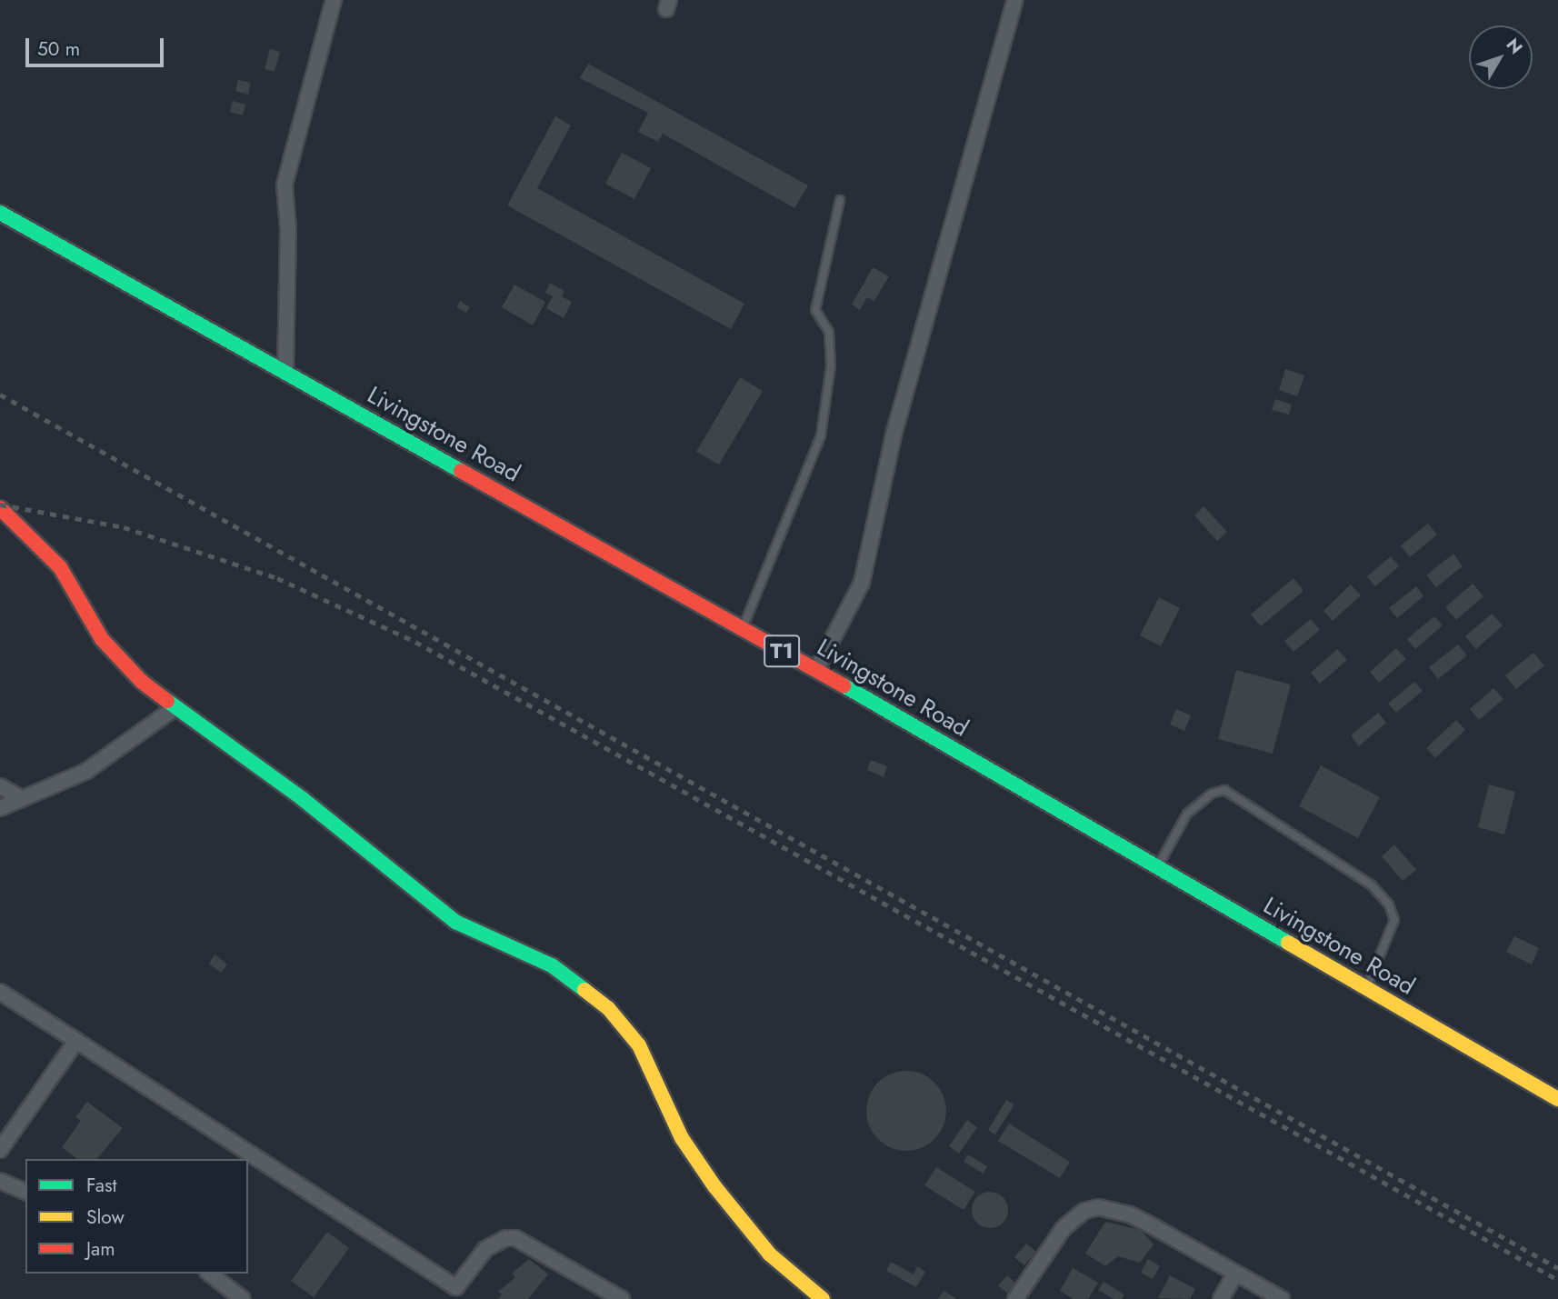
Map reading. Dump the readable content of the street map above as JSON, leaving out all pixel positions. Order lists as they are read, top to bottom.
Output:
{
  "streets": {
    "main road": ["Livingstone Road", "T1"]
  },
  "legend": ["Fast", "Slow", "Jam"],
  "scale_bar": "50 m",
  "north": "top right"
}
